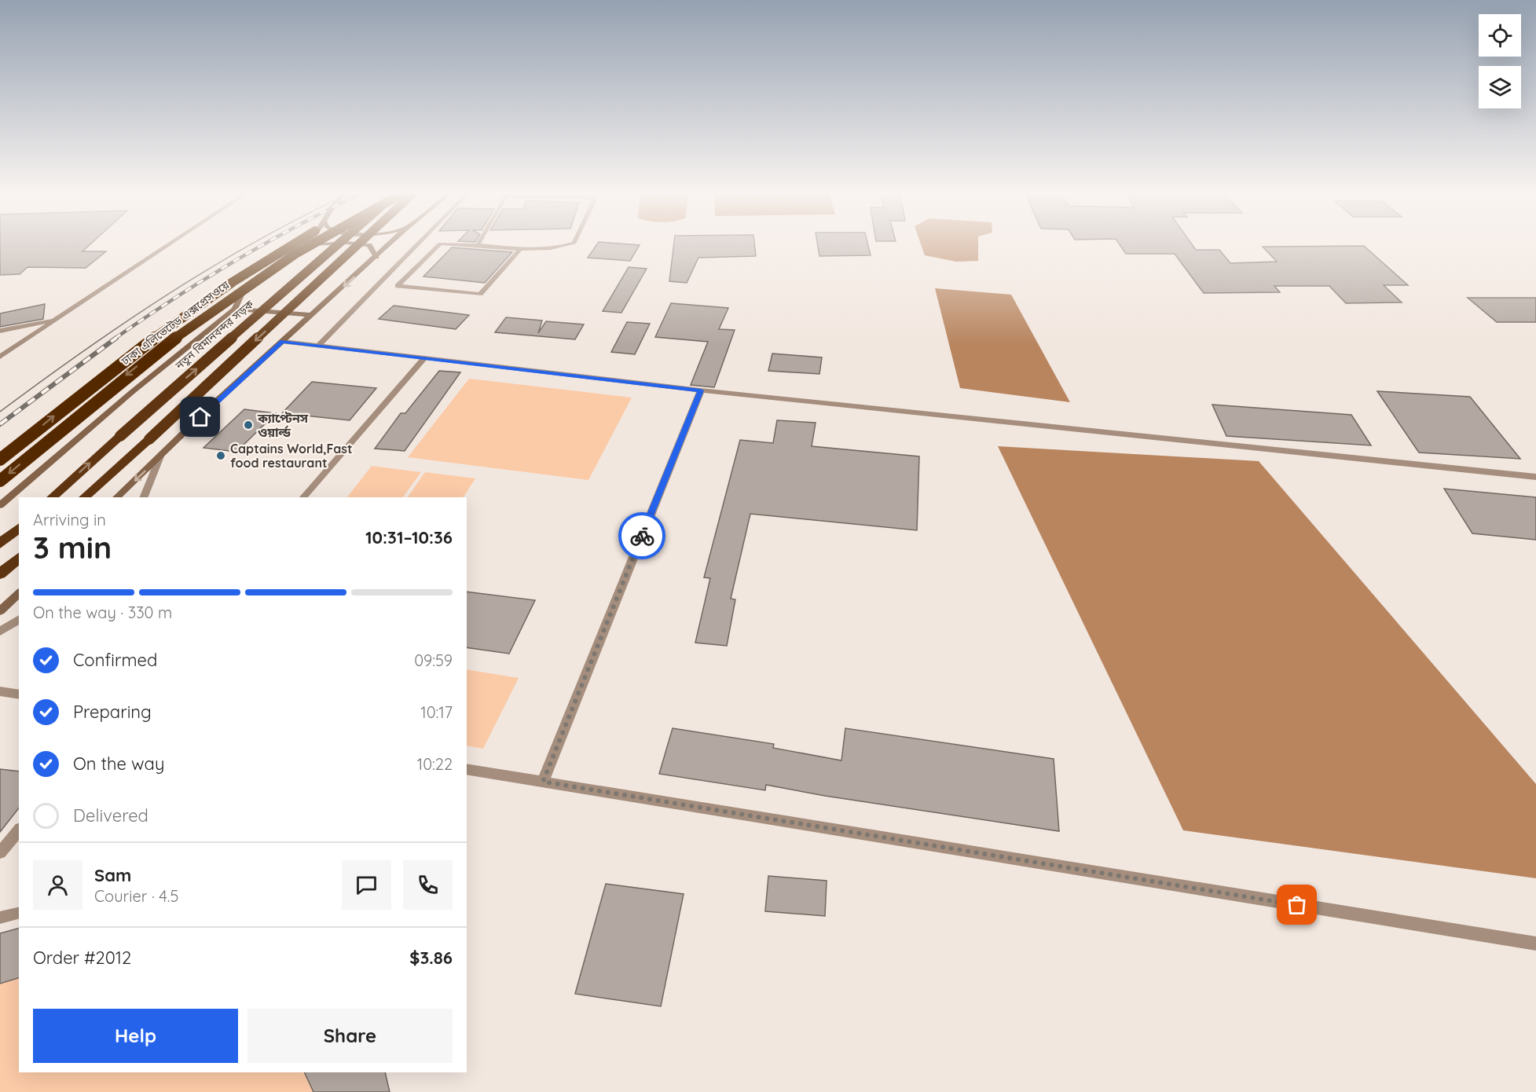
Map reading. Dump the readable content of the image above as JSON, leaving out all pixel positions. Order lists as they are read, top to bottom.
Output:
{
  "streets": {
    "highway": ["ঢাকা এলিভেটেড এক্সপ্রেসওয়ে", "নতুন বিমানবন্দর সড়ক"]
  },
  "places": ["ক্যাপ্টেনস ওয়ার্ল্ড", "Captains World,Fast food restaurant"],
  "page": {
    "heading": ["3 min", "Arriving in", "10:31–10:36"],
    "panel": [
      "Sam",
      "Courier · 4.5",
      "Order #2012",
      "$3.86"
    ],
    "bar": "On the way · 330 m",
    "list": [
      ["Confirmed", "09:59"],
      ["Preparing", "10:17"],
      ["On the way", "10:22"],
      "Delivered"
    ],
    "buttons": ["Help", "Share"]
  }
}
